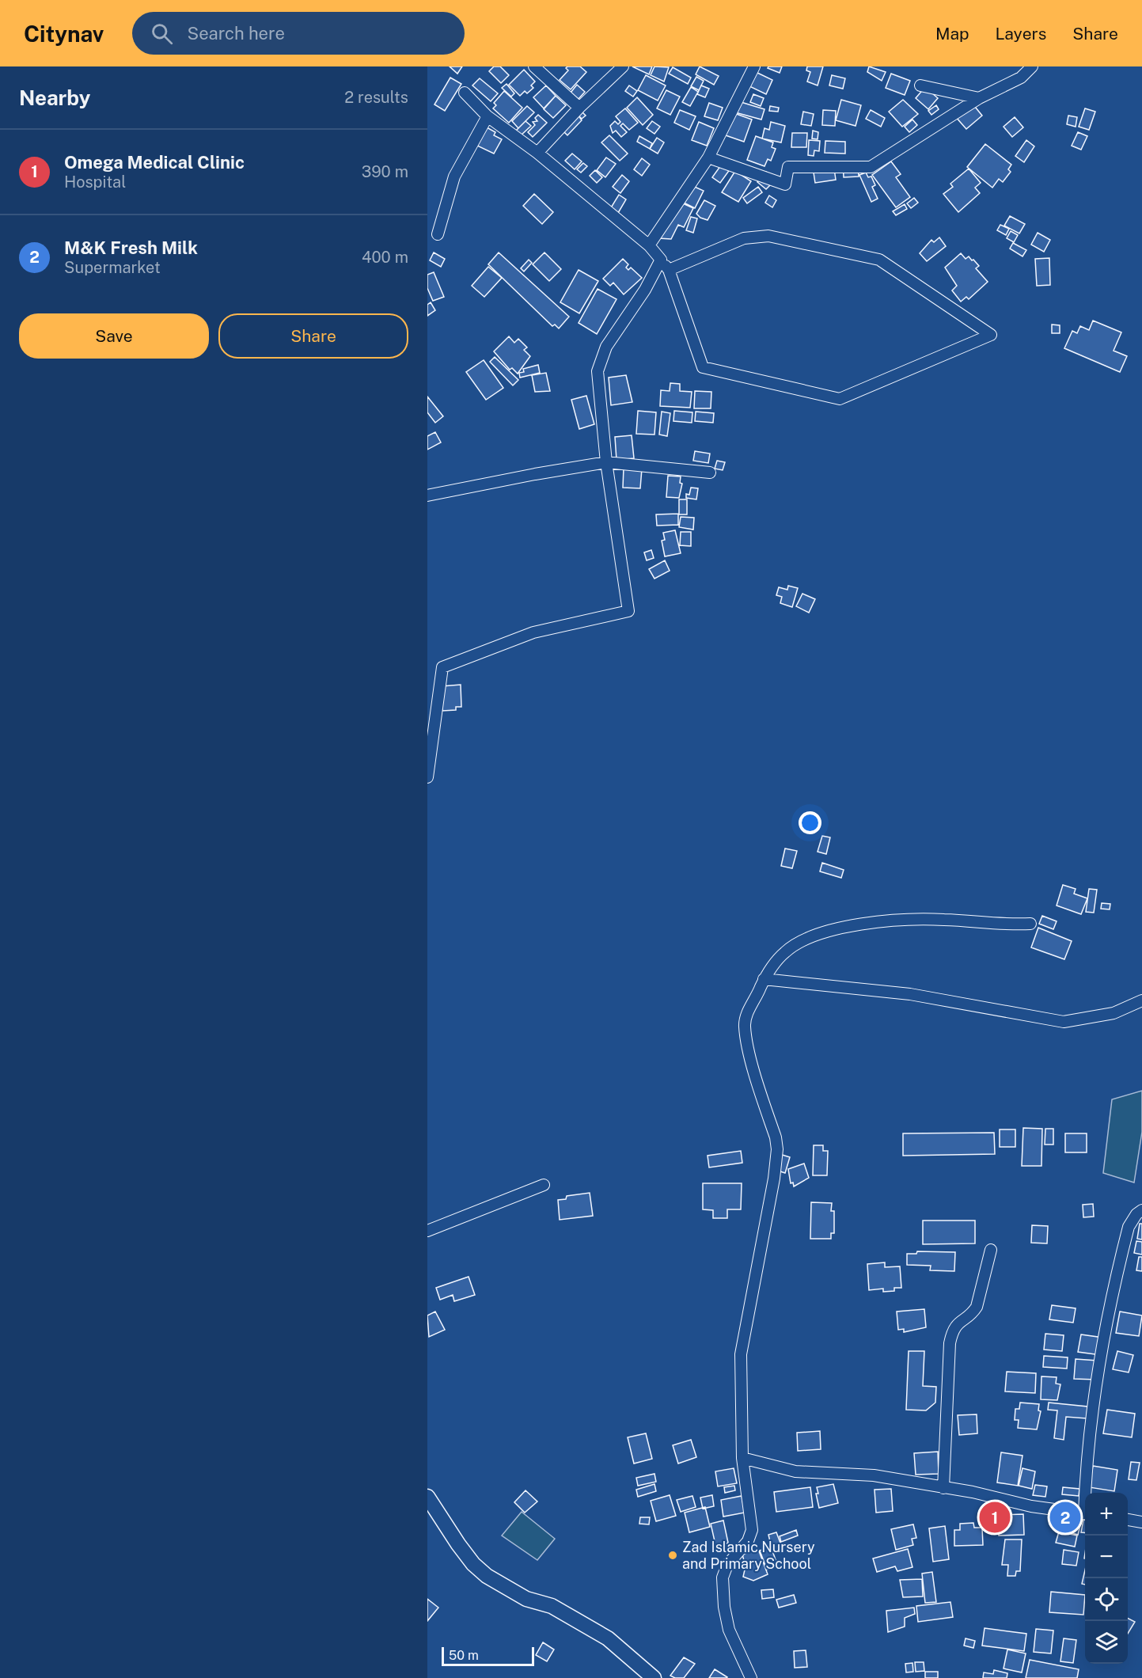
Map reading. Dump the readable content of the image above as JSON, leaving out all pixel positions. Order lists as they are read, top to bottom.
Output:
{
  "places": ["Zad Islamic Nursery and Primary School"],
  "scale_bar": "50 m",
  "page": {
    "header": "Citynav",
    "search": "Search here",
    "nav": ["Map", "Layers", "Share"],
    "heading": ["Nearby", "2 results"],
    "list": [
      {
        "mark": "1",
        "name": "Omega Medical Clinic",
        "note": "Hospital",
        "value": "390 m"
      },
      {
        "mark": "2",
        "name": "M&K Fresh Milk",
        "note": "Supermarket",
        "value": "400 m"
      }
    ],
    "buttons": ["Save", "Share"],
    "map_buttons": ["+", "−"],
    "pins": ["1", "2"],
    "scale": "50 m"
  }
}
